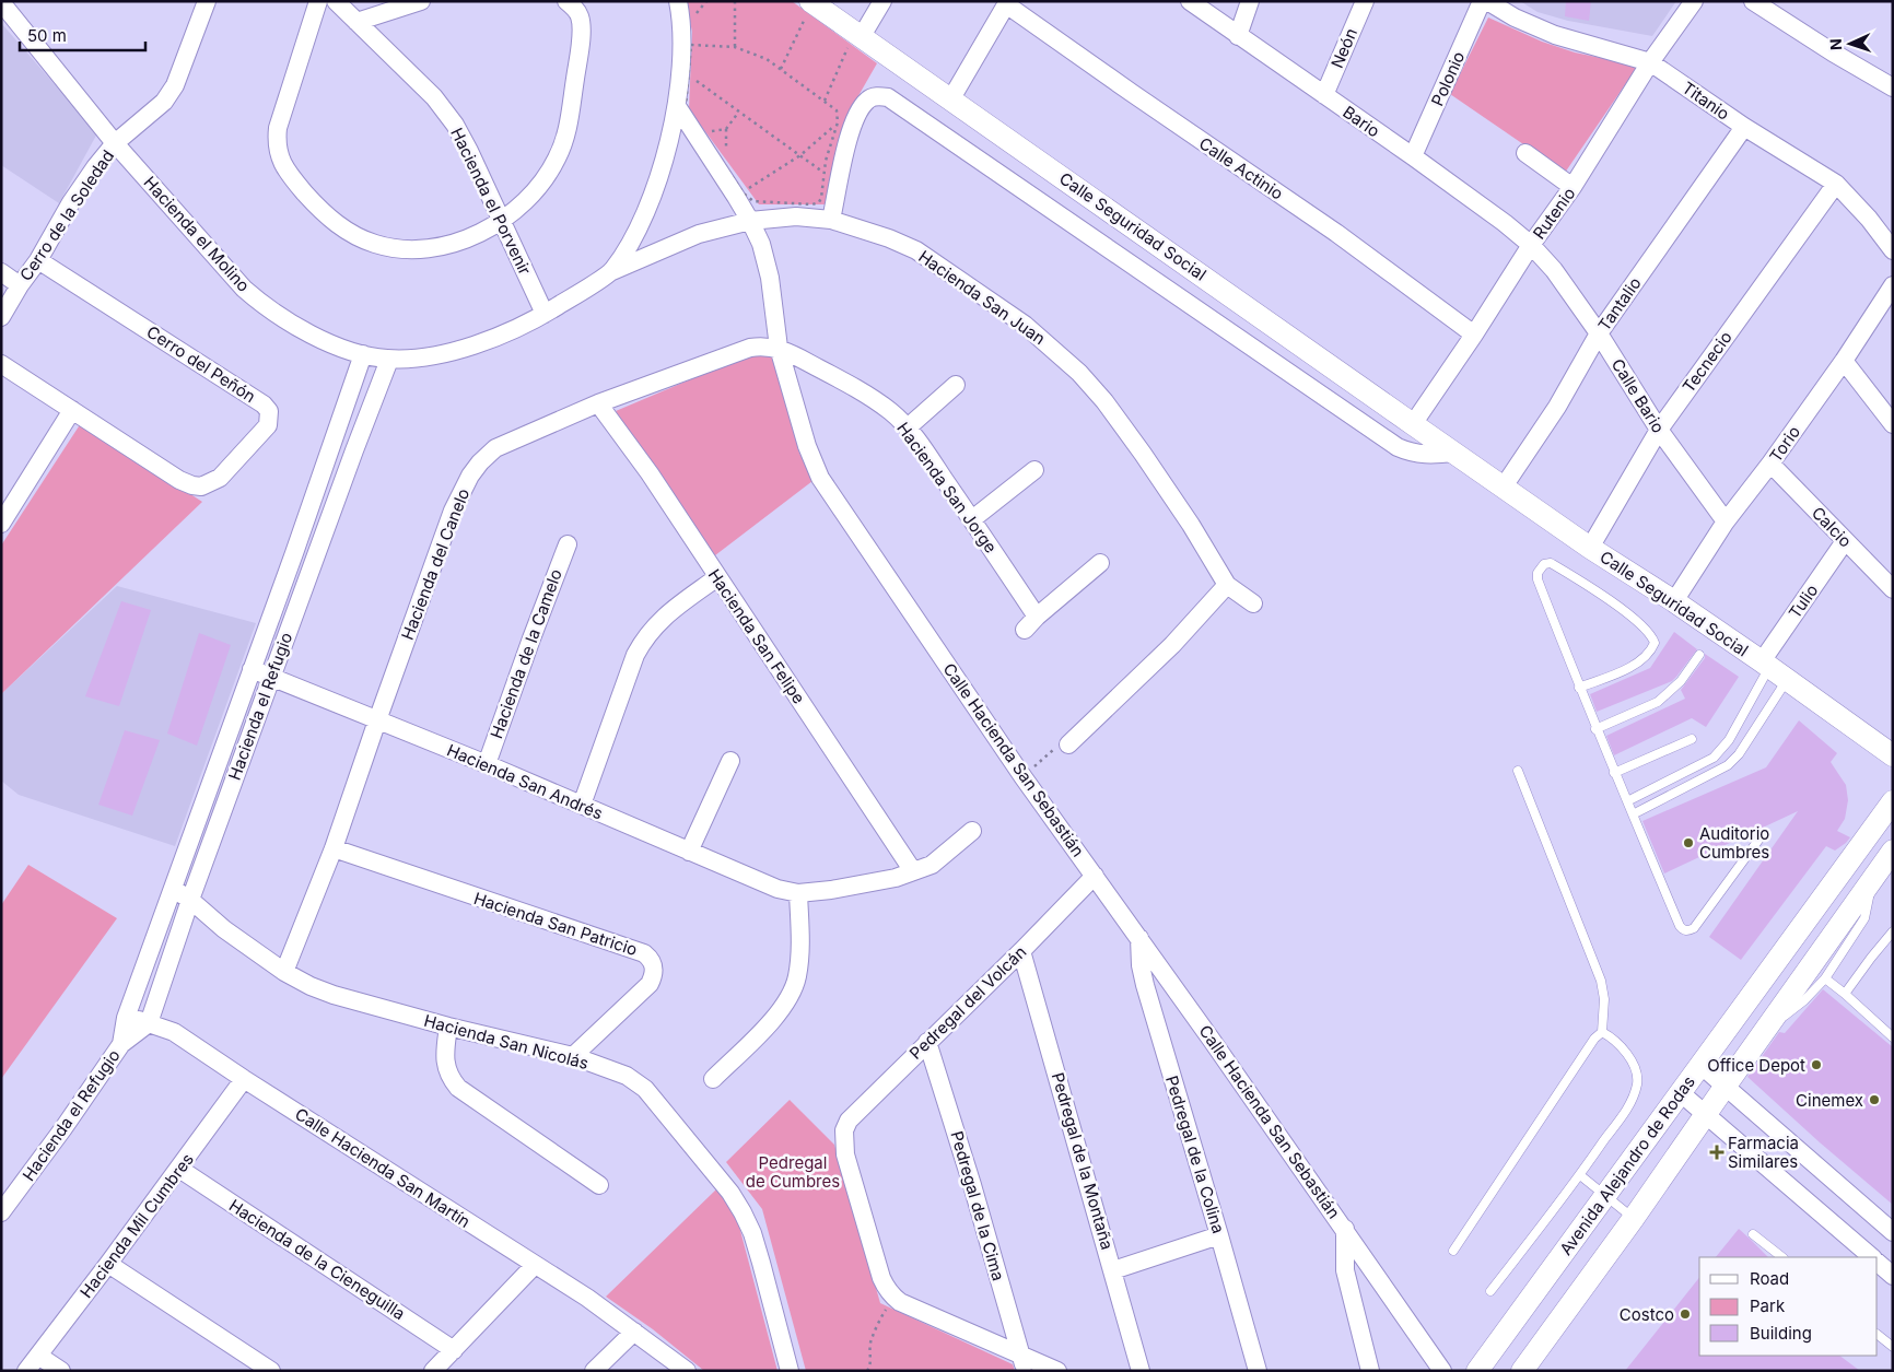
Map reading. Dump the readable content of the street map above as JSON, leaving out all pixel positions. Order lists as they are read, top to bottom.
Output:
{
  "streets": {
    "street": [
      "Neón",
      "Polonio",
      "Titanio",
      "Bario",
      "Calle Actinio",
      "Hacienda el Porvenir",
      "Rutenio",
      "Cerro de la Soledad",
      "Calle Seguridad Social",
      "Hacienda el Molino",
      "Hacienda San Juan",
      "Tantalio",
      "Tecnecio",
      "Cerro del Peñón",
      "Calle Bario",
      "Torio",
      "Hacienda San Jorge",
      "Calcio",
      "Hacienda del Canelo",
      "Tulio",
      "Hacienda San Felipe",
      "Hacienda de la Camelo",
      "Hacienda el Refugio",
      "Calle Hacienda San Sebastián",
      "Hacienda San Andrés",
      "Hacienda San Patricio",
      "Pedregal del Volcán",
      "Hacienda San Nicolás",
      "Pedregal de la Colina",
      "Pedregal de la Montaña",
      "Avenida Alejandro de Rodas",
      "Calle Hacienda San Martín",
      "Pedregal de la Cima",
      "Hacienda Mil Cumbres",
      "Hacienda de la Cieneguilla"
    ]
  },
  "crossings": [
    ["Neón", "Bario"],
    ["Polonio", "Bario"],
    ["Titanio", "Rutenio"],
    ["Titanio", "Tantalio"],
    ["Titanio", "Tecnecio"],
    ["Bario", "Rutenio"],
    ["Bario", "Calle Bario"],
    ["Calle Actinio", "Rutenio"],
    ["Hacienda el Porvenir", "Hacienda el Molino"],
    ["Rutenio", "Calle Seguridad Social"],
    ["Rutenio", "Calle Bario"],
    ["Cerro de la Soledad", "Hacienda el Molino"],
    ["Cerro de la Soledad", "Cerro del Peñón"],
    ["Calle Seguridad Social", "Tantalio"],
    ["Calle Seguridad Social", "Tecnecio"],
    ["Calle Seguridad Social", "Torio"],
    ["Calle Seguridad Social", "Tulio"],
    ["Hacienda el Molino", "Hacienda San Juan"],
    ["Hacienda el Molino", "Hacienda el Refugio"],
    ["Hacienda el Molino", "Calle Hacienda San Sebastián"],
    ["Hacienda San Juan", "Calle Hacienda San Sebastián"],
    ["Tantalio", "Calle Bario"],
    ["Tecnecio", "Calle Bario"],
    ["Calle Bario", "Torio"],
    ["Torio", "Calcio"],
    ["Hacienda San Jorge", "Hacienda del Canelo"],
    ["Hacienda San Jorge", "Calle Hacienda San Sebastián"],
    ["Calcio", "Tulio"],
    ["Hacienda del Canelo", "Hacienda San Felipe"],
    ["Hacienda del Canelo", "Calle Hacienda San Sebastián"],
    ["Hacienda del Canelo", "Hacienda San Andrés"],
    ["Hacienda del Canelo", "Hacienda San Patricio"],
    ["Hacienda del Canelo", "Hacienda San Nicolás"],
    ["Hacienda San Felipe", "Hacienda San Andrés"],
    ["Hacienda de la Camelo", "Hacienda San Andrés"],
    ["Hacienda el Refugio", "Hacienda San Andrés"],
    ["Hacienda el Refugio", "Hacienda San Nicolás"],
    ["Hacienda el Refugio", "Calle Hacienda San Martín"],
    ["Calle Hacienda San Sebastián", "Pedregal del Volcán"],
    ["Calle Hacienda San Sebastián", "Pedregal de la Colina"],
    ["Hacienda San Patricio", "Hacienda San Nicolás"],
    ["Pedregal del Volcán", "Pedregal de la Montaña"],
    ["Pedregal del Volcán", "Pedregal de la Cima"],
    ["Calle Hacienda San Martín", "Hacienda Mil Cumbres"],
    ["Hacienda Mil Cumbres", "Hacienda de la Cieneguilla"]
  ],
  "parks": ["Pedregal de Cumbres"],
  "places": {
    "other": [
      "Auditorio Cumbres",
      "Office Depot",
      "Cinemex",
      "Costco"
    ],
    "health": ["Farmacia Similares"]
  },
  "legend": ["Road", "Park", "Building"],
  "scale_bar": "50 m",
  "north": "left"
}
